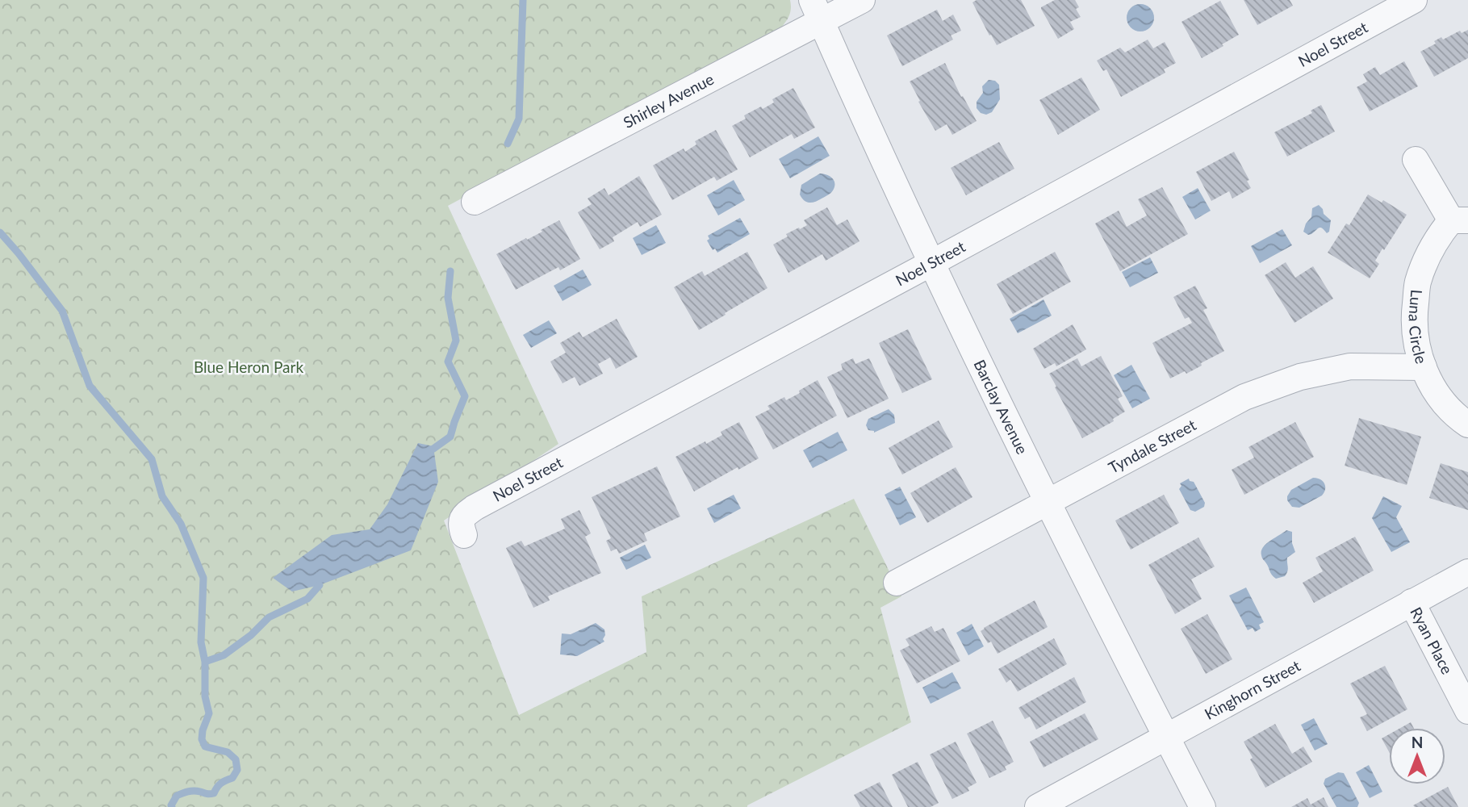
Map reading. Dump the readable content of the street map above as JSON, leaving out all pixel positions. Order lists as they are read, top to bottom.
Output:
{
  "streets": {
    "street": [
      "Noel Street",
      "Shirley Avenue",
      "Luna Circle",
      "Barclay Avenue",
      "Tyndale Street",
      "Ryan Place",
      "Kinghorn Street"
    ]
  },
  "crossings": [
    ["Noel Street", "Barclay Avenue"],
    ["Shirley Avenue", "Barclay Avenue"],
    ["Luna Circle", "Tyndale Street"],
    ["Barclay Avenue", "Tyndale Street"],
    ["Barclay Avenue", "Kinghorn Street"],
    ["Ryan Place", "Kinghorn Street"]
  ],
  "parks": ["Blue Heron Park"],
  "north": "top"
}
